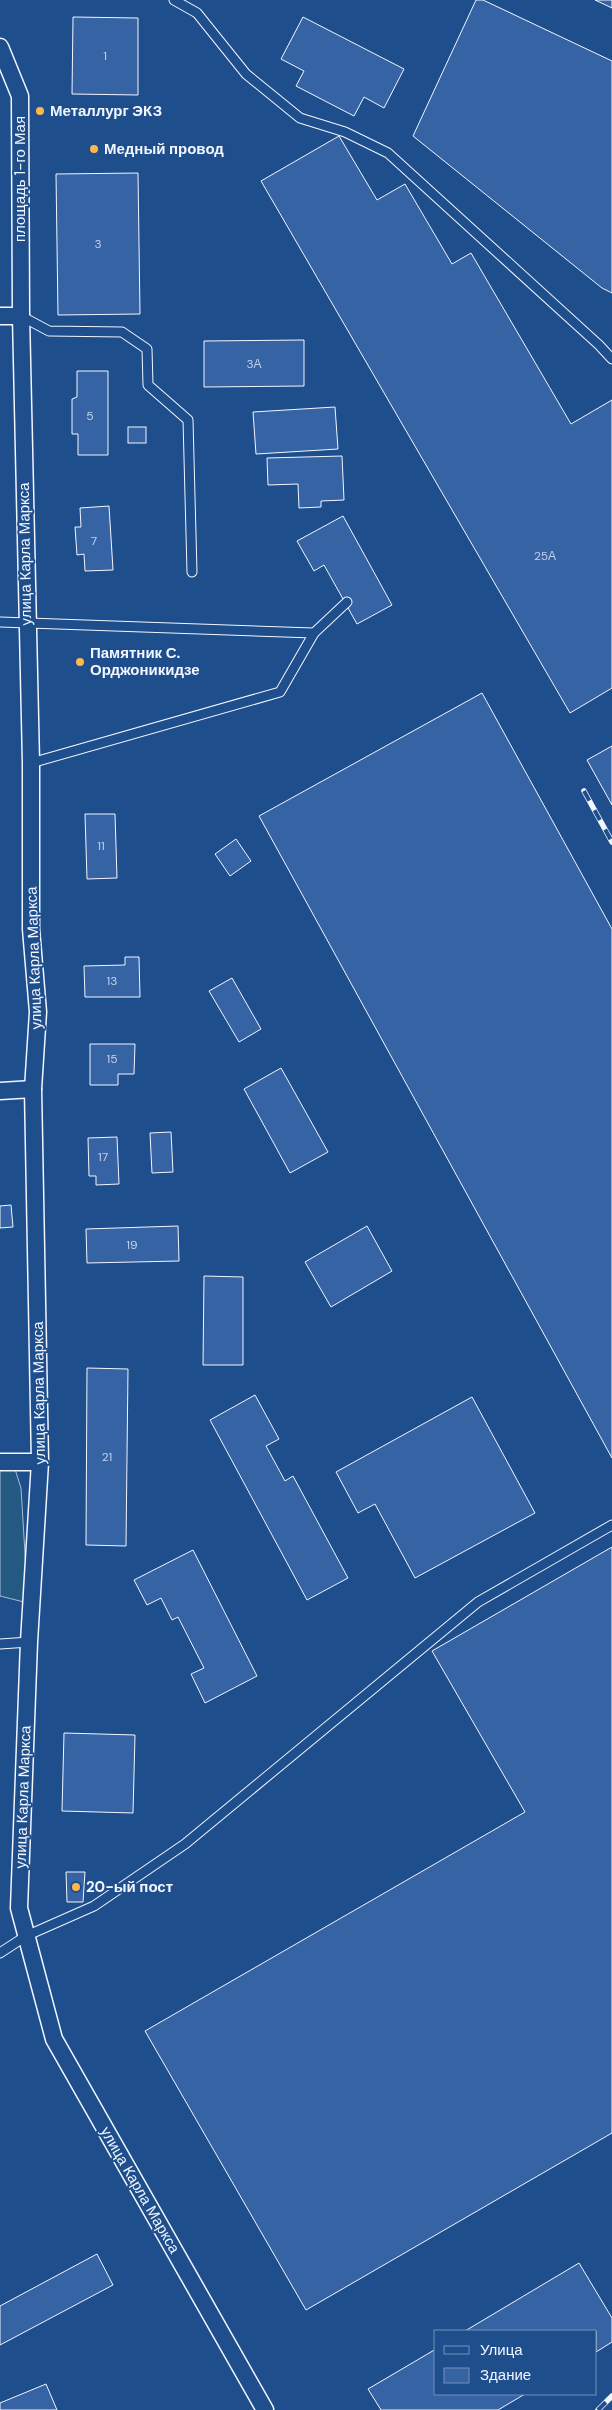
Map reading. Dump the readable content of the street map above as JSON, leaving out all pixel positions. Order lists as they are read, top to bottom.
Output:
{
  "streets": {
    "street": ["площадь 1-го Мая", "улица Карла Маркса"]
  },
  "crossings": [
    ["площадь 1-го Мая", "улица Карла Маркса"]
  ],
  "places": [
    "Металлург ЭКЗ",
    "Медный провод",
    "Памятник С. Орджоникидзе",
    "20-ый пост"
  ],
  "house_numbers": [
    "1",
    "3",
    "3А",
    "5",
    "7",
    "25А",
    "11",
    "13",
    "15",
    "17",
    "19",
    "21"
  ],
  "legend": ["Улица", "Здание"]
}
